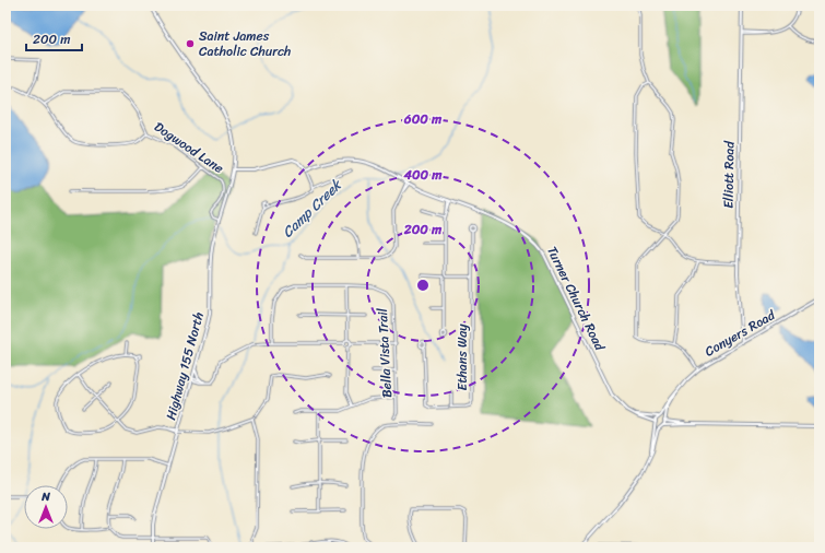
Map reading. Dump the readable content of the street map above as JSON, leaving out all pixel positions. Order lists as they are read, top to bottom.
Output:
{
  "streets": {
    "street": [
      "Dogwood Lane",
      "Elliott Road",
      "Turner Church Road",
      "Conyers Road",
      "Bella Vista Trail",
      "Ethans Way",
      "Highway 155 North"
    ]
  },
  "crossings": [
    ["Dogwood Lane", "Highway 155 North"],
    ["Elliott Road", "Conyers Road"],
    ["Turner Church Road", "Conyers Road"]
  ],
  "water": ["Camp Creek"],
  "places": ["Saint James Catholic Church"],
  "scale_bar": "200 m",
  "north": "top",
  "rings": ["600 m", "400 m", "200 m"]
}
